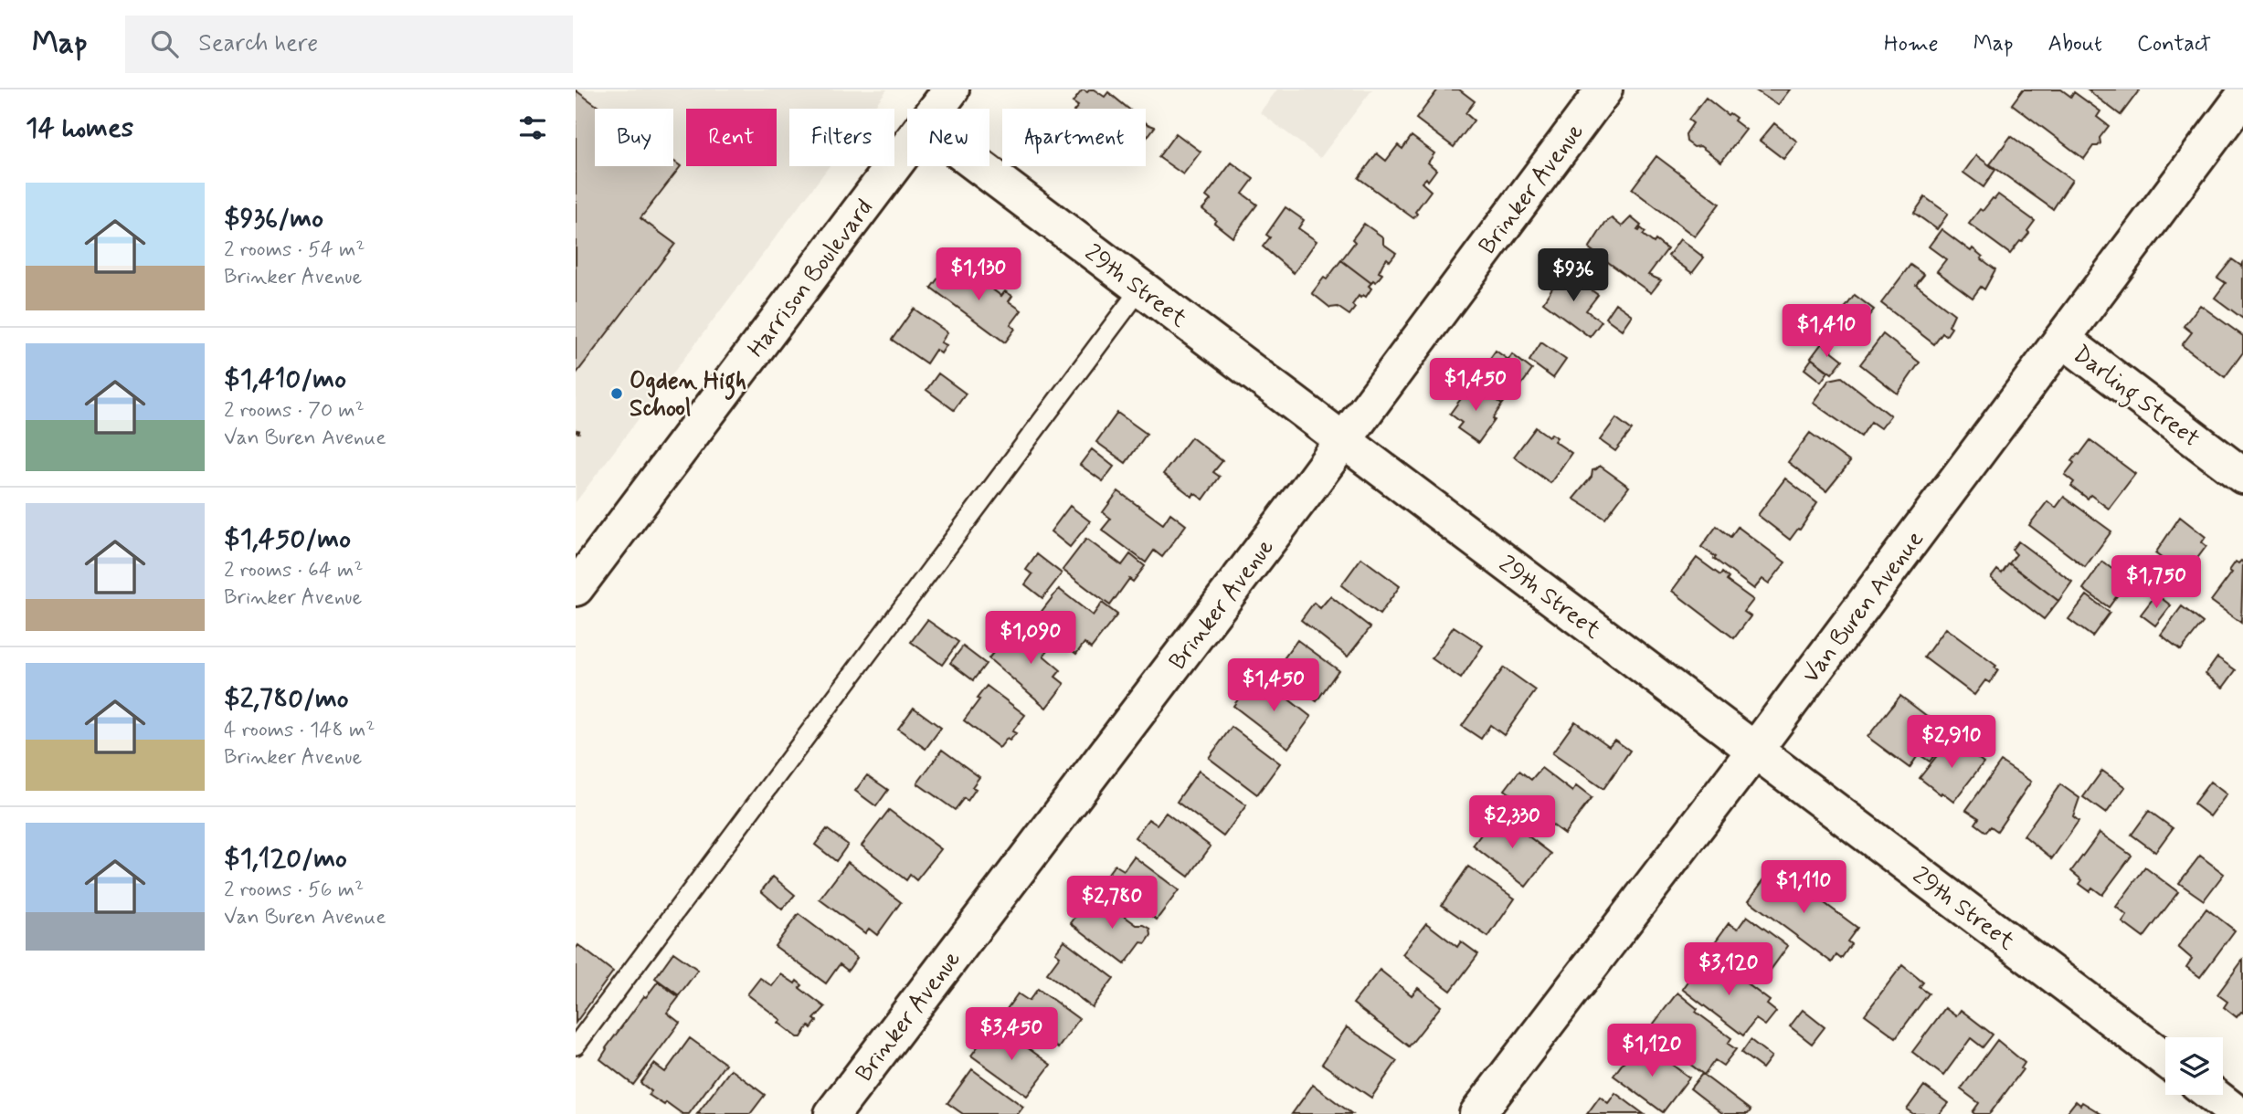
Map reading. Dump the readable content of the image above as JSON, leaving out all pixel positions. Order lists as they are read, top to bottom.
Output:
{
  "streets": {
    "street": [
      "Brinker Avenue",
      "Harrison Boulevard",
      "29th Street",
      "Darling Street",
      "Van Buren Avenue"
    ]
  },
  "crossings": [
    ["Brinker Avenue", "29th Street"],
    ["29th Street", "Van Buren Avenue"],
    ["Darling Street", "Van Buren Avenue"]
  ],
  "places": ["Ogden High School"],
  "page": {
    "header": "Map",
    "search": "Search here",
    "nav": [
      "Home",
      "Map",
      "About",
      "Contact"
    ],
    "heading": "14 homes",
    "chip": [
      "Buy",
      "Rent",
      "Filters",
      "New",
      "Apartment"
    ],
    "list": [
      {
        "name": "$936/mo",
        "note": "2 rooms · 54 m² · Brinker Avenue"
      },
      {
        "name": "$1,410/mo",
        "note": "2 rooms · 70 m² · Van Buren Avenue"
      },
      {
        "name": "$1,450/mo",
        "note": "2 rooms · 64 m² · Brinker Avenue"
      },
      {
        "name": "$2,780/mo",
        "note": "4 rooms · 148 m² · Brinker Avenue"
      },
      {
        "name": "$1,120/mo",
        "note": "2 rooms · 56 m² · Van Buren Avenue"
      }
    ],
    "price": [
      "$1,130",
      "$936",
      "$1,410",
      "$1,450",
      "$1,750",
      "$1,090",
      "$1,450",
      "$2,910",
      "$2,330",
      "$1,110",
      "$2,780",
      "$3,120",
      "$3,450",
      "$1,120"
    ]
  }
}
